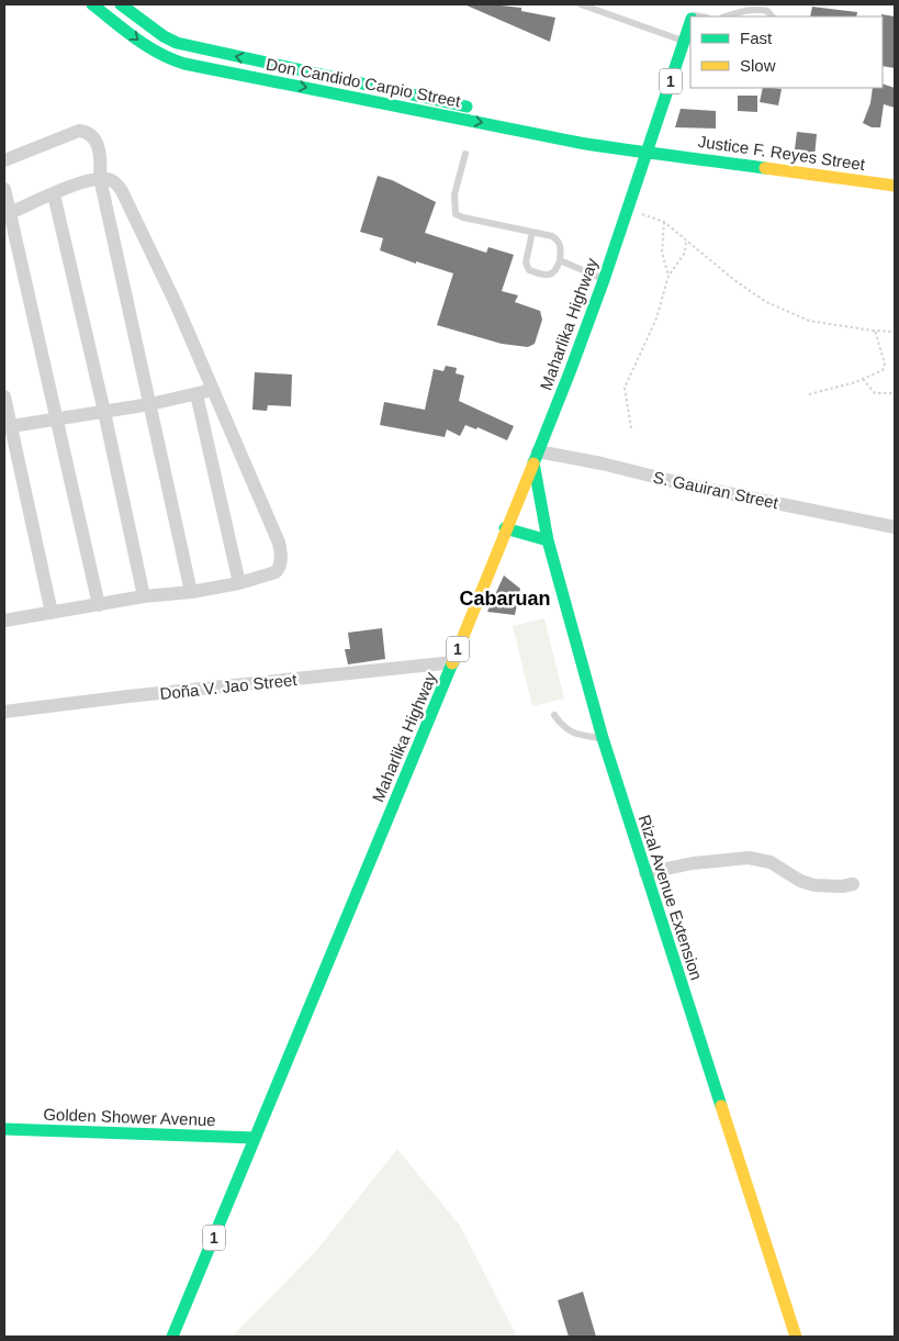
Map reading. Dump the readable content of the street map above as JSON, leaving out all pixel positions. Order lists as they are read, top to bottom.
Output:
{
  "streets": {
    "main road": [
      "1",
      "Don Candido Carpio Street",
      "Justice F. Reyes Street",
      "Maharlika Highway",
      "Rizal Avenue Extension",
      "Golden Shower Avenue"
    ],
    "street": ["S. Gauiran Street", "Doña V. Jao Street"]
  },
  "crossings": [
    ["Don Candido Carpio Street", "Justice F. Reyes Street"],
    ["Don Candido Carpio Street", "Maharlika Highway"],
    ["Justice F. Reyes Street", "Maharlika Highway"],
    ["Maharlika Highway", "S. Gauiran Street"],
    ["Maharlika Highway", "Doña V. Jao Street"],
    ["Maharlika Highway", "Rizal Avenue Extension"],
    ["Maharlika Highway", "Golden Shower Avenue"],
    ["S. Gauiran Street", "Rizal Avenue Extension"]
  ],
  "districts": ["Cabaruan"],
  "legend": ["Fast", "Slow"]
}
